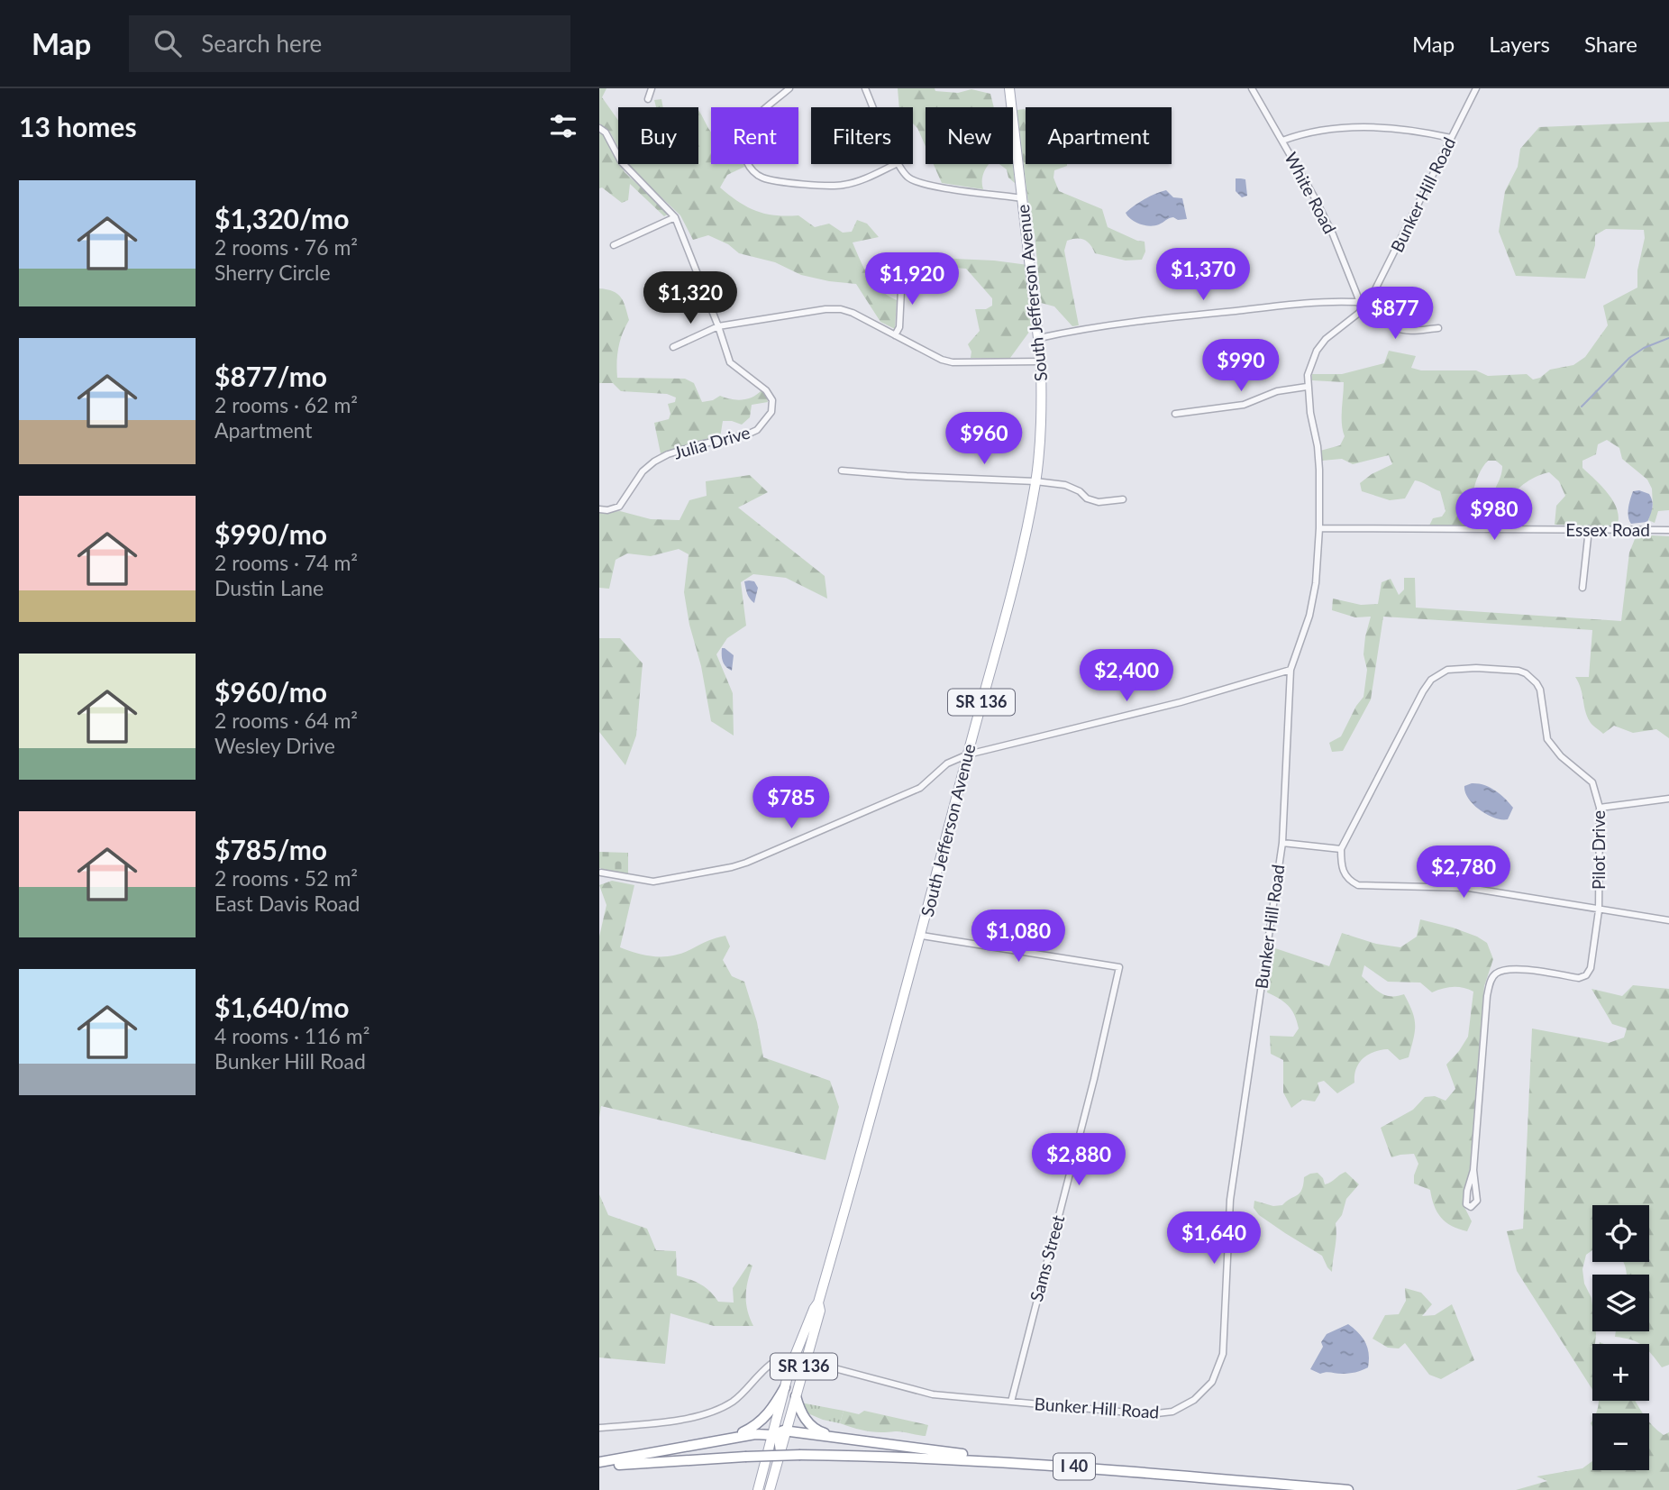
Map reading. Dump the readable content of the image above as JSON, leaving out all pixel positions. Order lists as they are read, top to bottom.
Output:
{
  "streets": {
    "highway": ["I 40"],
    "main road": ["South Jefferson Avenue", "SR 136"],
    "street": [
      "White Road",
      "Bunker Hill Road",
      "Julia Drive",
      "Essex Road",
      "Pilot Drive",
      "Sams Street"
    ]
  },
  "crossings": [
    ["Bunker Hill Road", "South Jefferson Avenue"],
    ["Bunker Hill Road", "Essex Road"],
    ["Bunker Hill Road", "Sams Street"],
    ["South Jefferson Avenue", "Sams Street"]
  ],
  "page": {
    "header": "Map",
    "search": "Search here",
    "nav": ["Map", "Layers", "Share"],
    "heading": "13 homes",
    "chip": [
      "Buy",
      "Rent",
      "Filters",
      "New",
      "Apartment"
    ],
    "list": [
      {
        "name": "$1,320/mo",
        "note": "2 rooms · 76 m² · Sherry Circle"
      },
      {
        "name": "$877/mo",
        "note": "2 rooms · 62 m² · Apartment"
      },
      {
        "name": "$990/mo",
        "note": "2 rooms · 74 m² · Dustin Lane"
      },
      {
        "name": "$960/mo",
        "note": "2 rooms · 64 m² · Wesley Drive"
      },
      {
        "name": "$785/mo",
        "note": "2 rooms · 52 m² · East Davis Road"
      },
      {
        "name": "$1,640/mo",
        "note": "4 rooms · 116 m² · Bunker Hill Road"
      }
    ],
    "price": [
      "$1,370",
      "$1,920",
      "$1,320",
      "$877",
      "$990",
      "$960",
      "$980",
      "$2,400",
      "$785",
      "$2,780",
      "$1,080",
      "$2,880",
      "$1,640"
    ],
    "map_buttons": ["+", "−"]
  }
}
